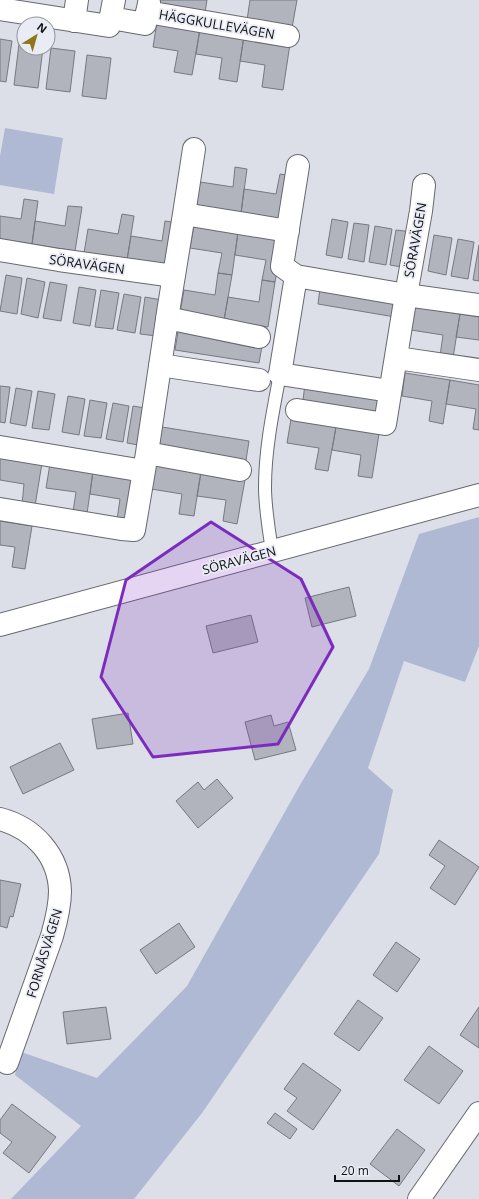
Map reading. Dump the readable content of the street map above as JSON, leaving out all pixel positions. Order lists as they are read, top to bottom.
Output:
{
  "streets": {
    "street": ["HÄGGKULLEVÄGEN", "SÖRAVÄGEN", "FORNÅSVÄGEN"]
  },
  "scale_bar": "20 m",
  "north": "top right"
}
